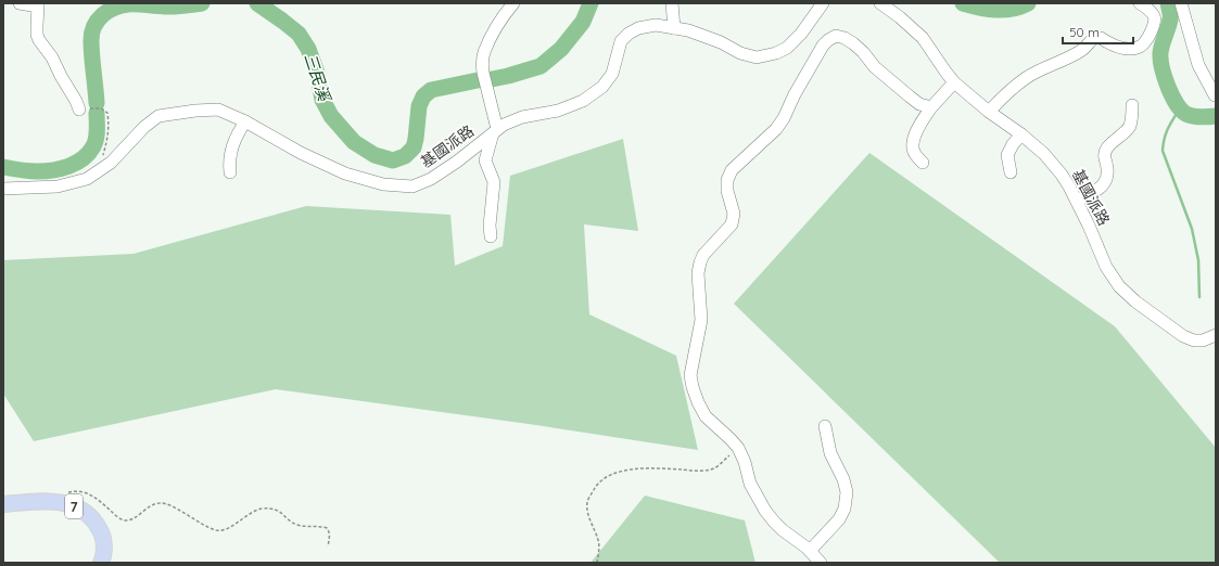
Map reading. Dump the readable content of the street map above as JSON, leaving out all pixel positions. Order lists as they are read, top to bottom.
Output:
{
  "streets": {
    "main road": ["7"],
    "street": ["基國派路"]
  },
  "water": ["三民溪"],
  "scale_bar": "50 m"
}
